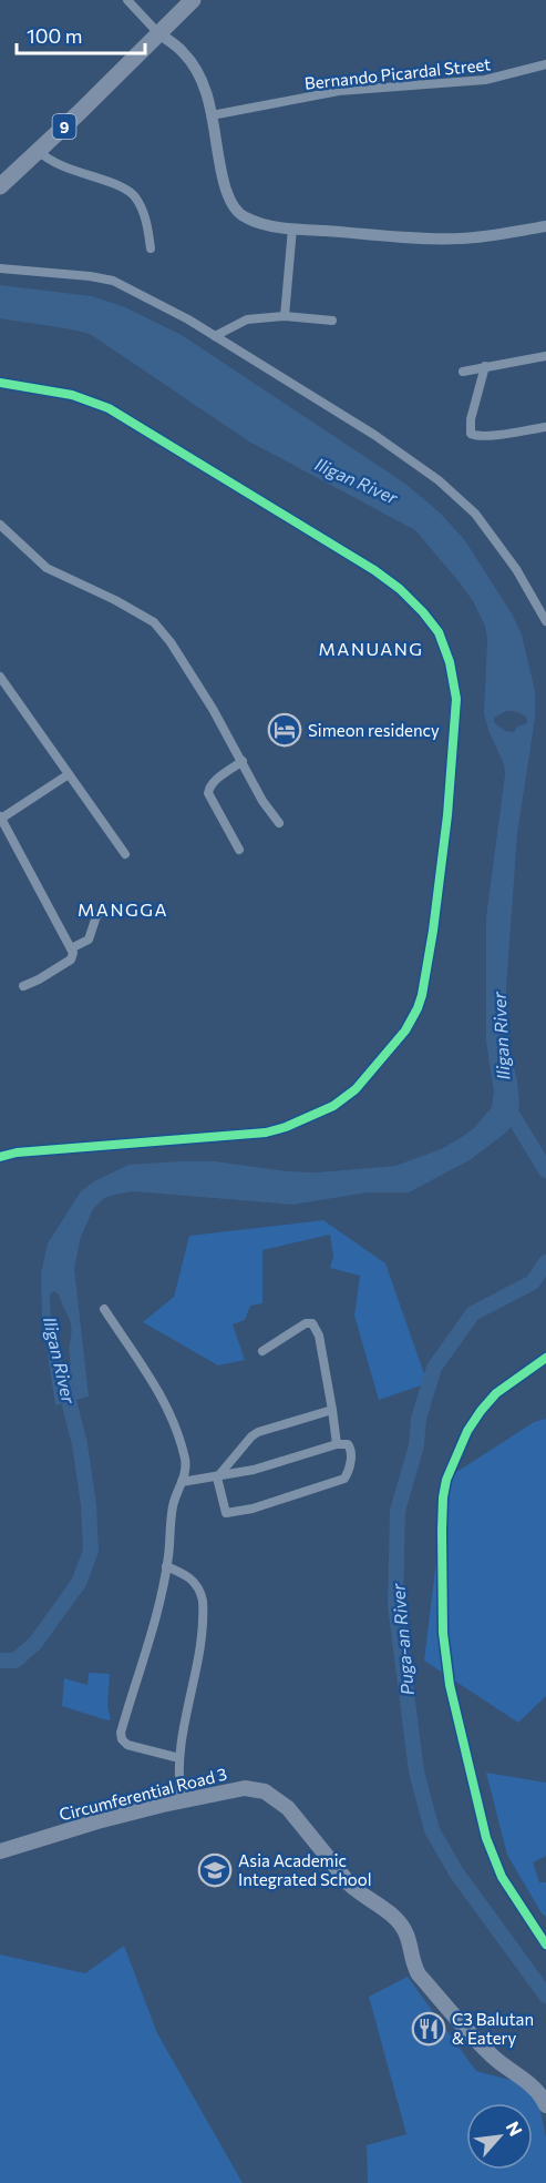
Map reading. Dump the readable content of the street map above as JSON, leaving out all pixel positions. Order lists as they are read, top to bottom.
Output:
{
  "streets": {
    "highway": ["9"],
    "main road": ["Circumferential Road 3"],
    "street": ["Bernando Picardal Street"]
  },
  "districts": ["MANUANG", "MANGGA"],
  "water": ["Iligan River", "Puga-an River"],
  "places": {
    "hotel": ["Simeon residency"],
    "school or university": ["Asia Academic Integrated School"],
    "restaurant": ["C3 Balutan & Eatery"]
  },
  "scale_bar": "100 m",
  "north": "top right"
}
